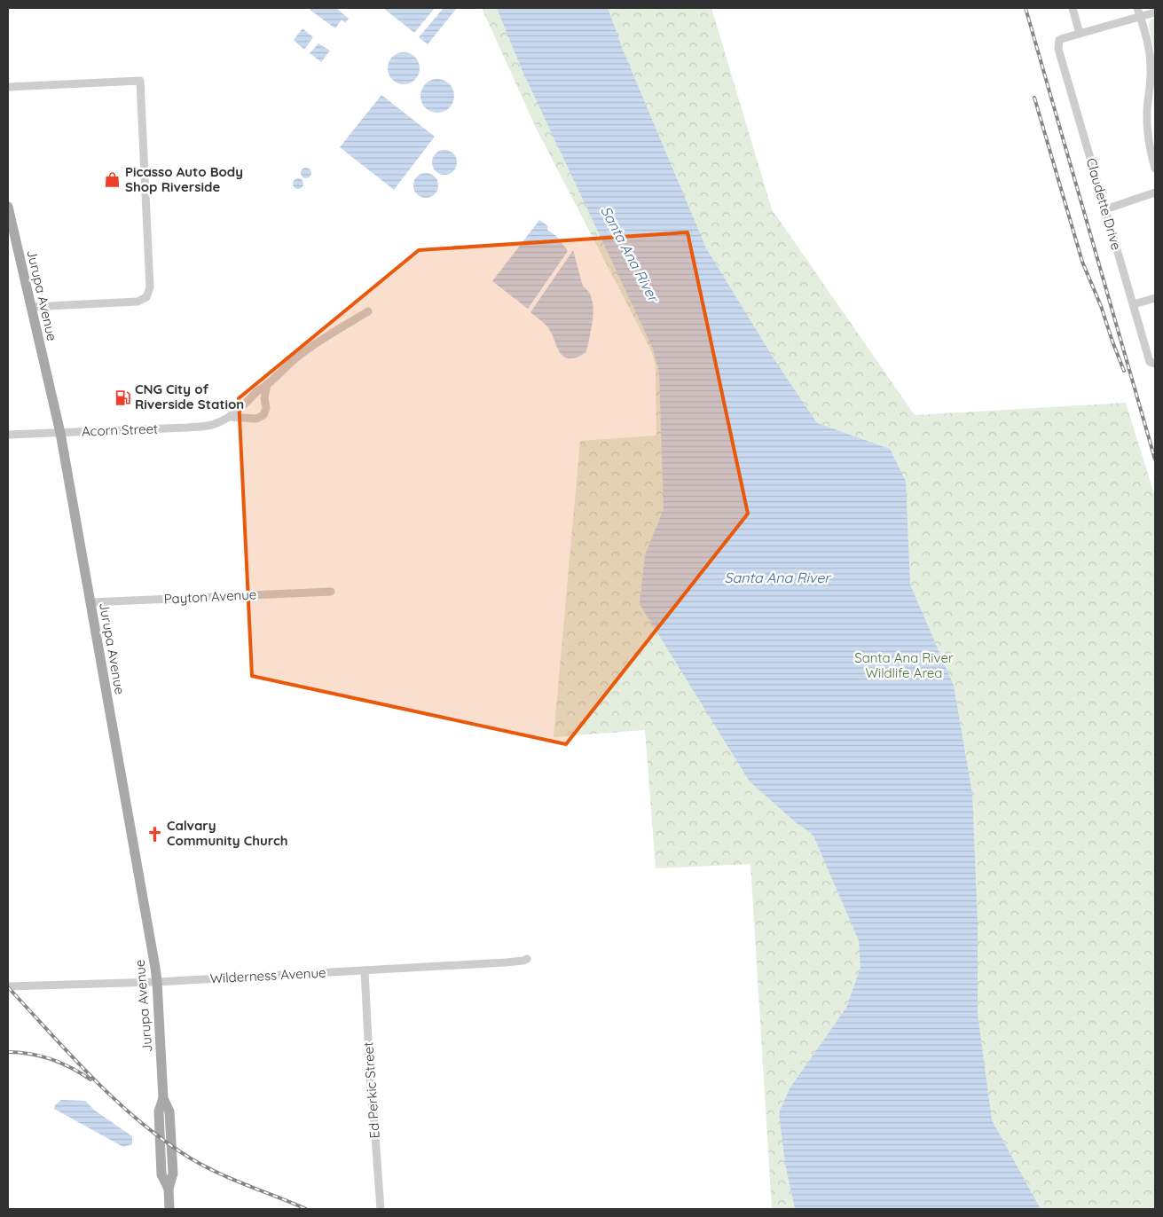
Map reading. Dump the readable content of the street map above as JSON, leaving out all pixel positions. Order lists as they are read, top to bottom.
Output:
{
  "streets": {
    "main road": ["Jurupa Avenue"],
    "street": [
      "Claudette Drive",
      "Acorn Street",
      "Payton Avenue",
      "Wilderness Avenue",
      "Ed Perkic Street"
    ]
  },
  "crossings": [
    ["Jurupa Avenue", "Acorn Street"],
    ["Jurupa Avenue", "Payton Avenue"],
    ["Jurupa Avenue", "Wilderness Avenue"],
    ["Wilderness Avenue", "Ed Perkic Street"]
  ],
  "water": ["Santa Ana River"],
  "parks": ["Santa Ana River Wildlife Area"],
  "places": {
    "shop": ["Picasso Auto Body Shop Riverside"],
    "fuel station": ["CNG City of Riverside Station"],
    "church": ["Calvary Community Church"]
  }
}
